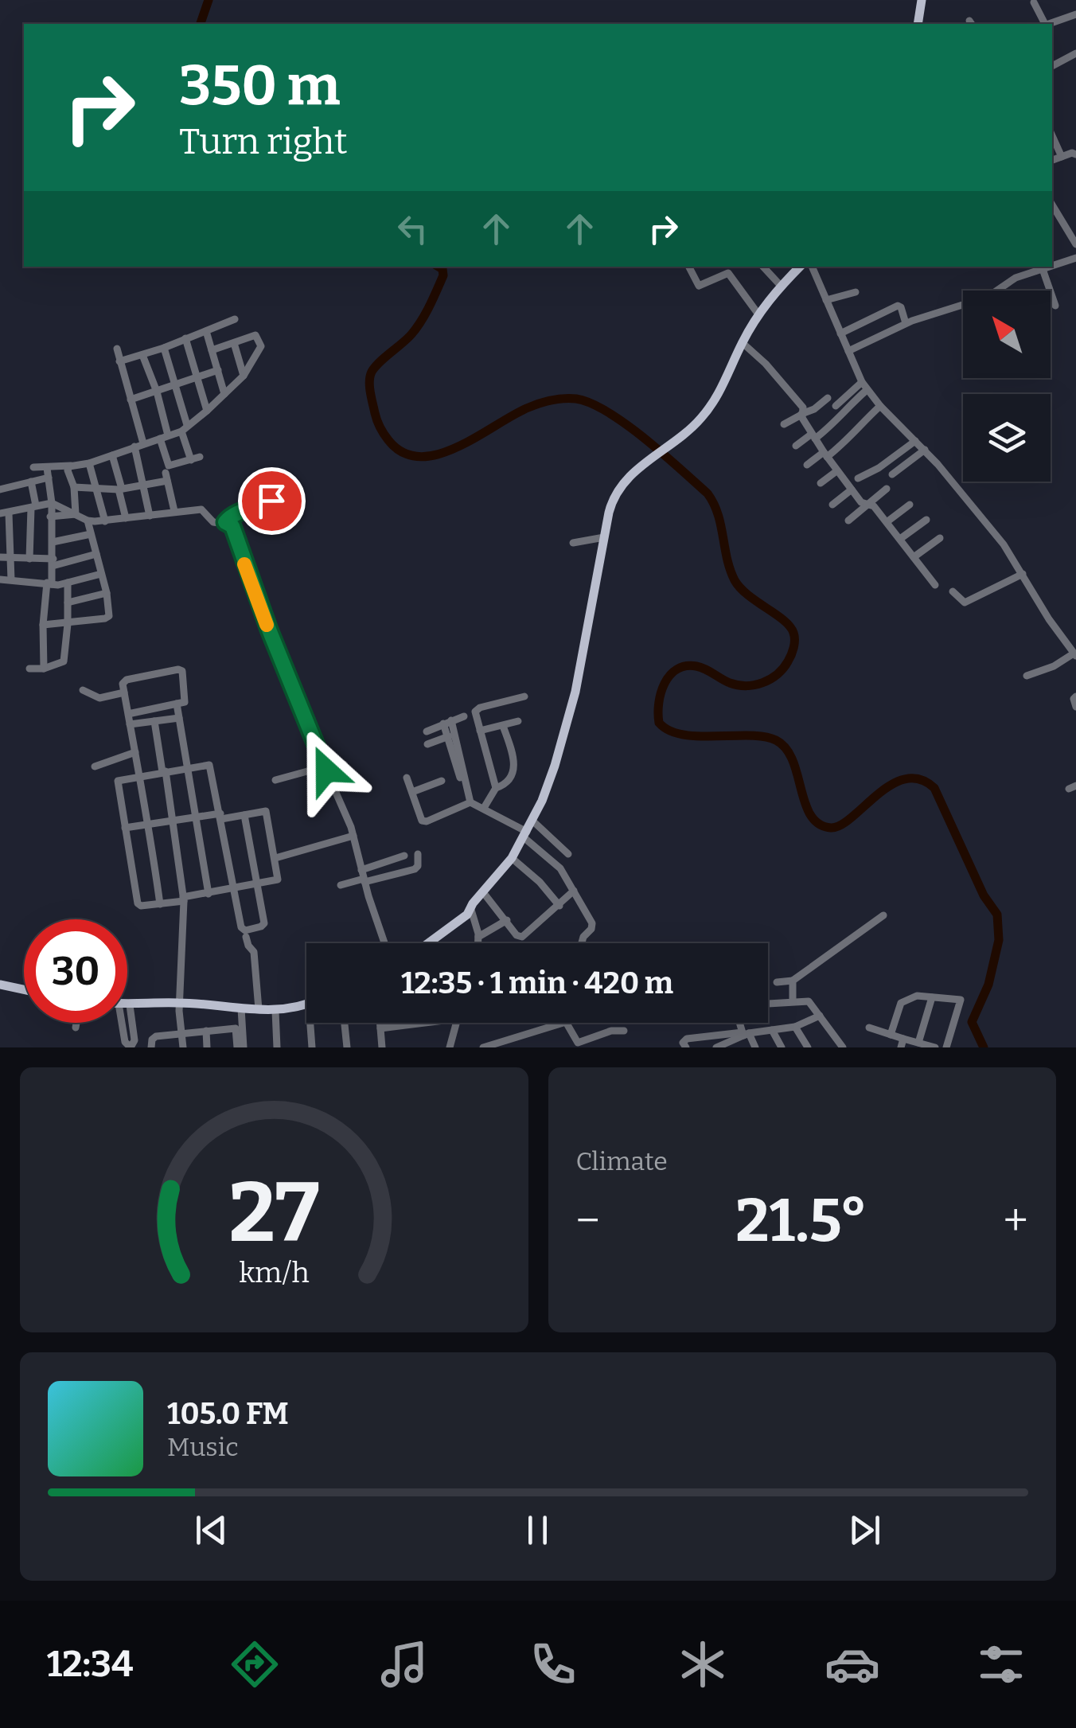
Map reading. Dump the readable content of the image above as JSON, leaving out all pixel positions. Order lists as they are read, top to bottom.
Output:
{
  "north": "top left",
  "page": {
    "turn": ["350 m", "Turn right"],
    "limit": "30",
    "trip": "12:35 · 1 min · 420 m",
    "tile": "Climate",
    "heat": ["−", "21.5°", "+"],
    "song": ["105.0 FM", "Music"],
    "tabs": "12:34",
    "gauge": ["27", "km/h"]
  }
}
